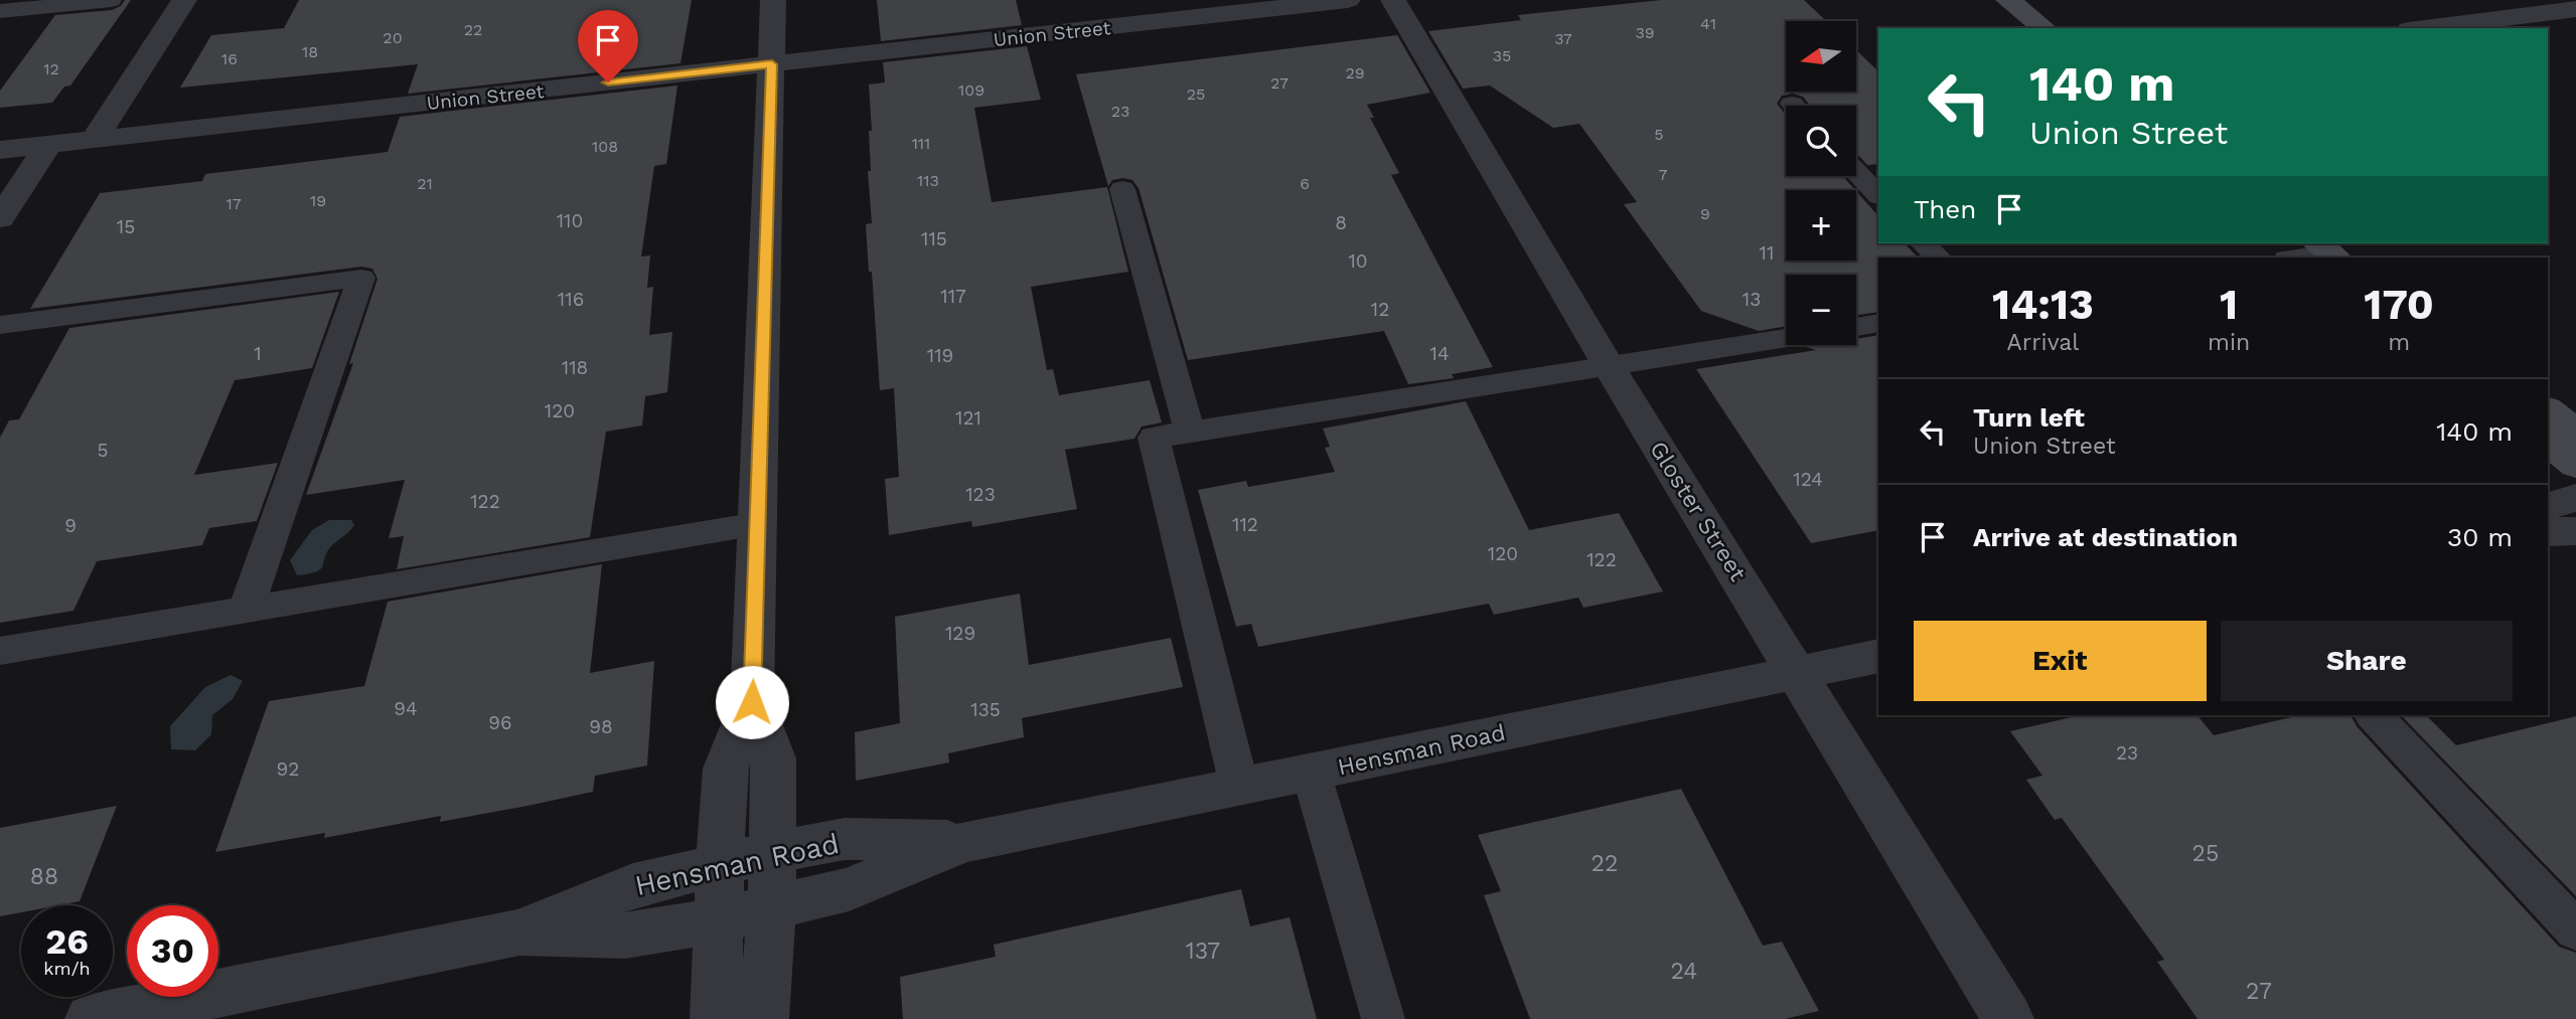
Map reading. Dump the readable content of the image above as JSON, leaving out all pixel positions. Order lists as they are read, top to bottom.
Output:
{
  "streets": {
    "street": ["Union Street", "Gloster Street", "Hensman Road"]
  },
  "crossings": [
    ["Gloster Street", "Hensman Road"]
  ],
  "house_numbers": [
    "41",
    "22",
    "39",
    "20",
    "37",
    "18",
    "35",
    "16",
    "12",
    "29",
    "27",
    "109",
    "25",
    "23",
    "5",
    "111",
    "108",
    "7",
    "113",
    "21",
    "6",
    "19",
    "17",
    "9",
    "110",
    "8",
    "15",
    "115",
    "11",
    "10",
    "117",
    "116",
    "13",
    "12",
    "1",
    "14",
    "119",
    "118",
    "120",
    "121",
    "5",
    "124",
    "123",
    "122",
    "112",
    "9",
    "120",
    "122",
    "129",
    "94",
    "135",
    "96",
    "98",
    "23",
    "92",
    "25",
    "22",
    "88",
    "137",
    "24",
    "27"
  ],
  "north": "left",
  "page": {
    "map_buttons": ["+", "−"],
    "turn": ["140 m", "Union Street"],
    "then": "Then",
    "eta": [
      "14:13",
      "Arrival",
      "1",
      "min",
      "170",
      "m"
    ],
    "list": [
      {
        "name": "Turn left",
        "note": "Union Street",
        "value": "140 m"
      },
      {
        "name": "Arrive at destination",
        "value": "30 m"
      }
    ],
    "buttons": ["Exit", "Share"],
    "speed": "26 km/h",
    "limit": "30"
  }
}
